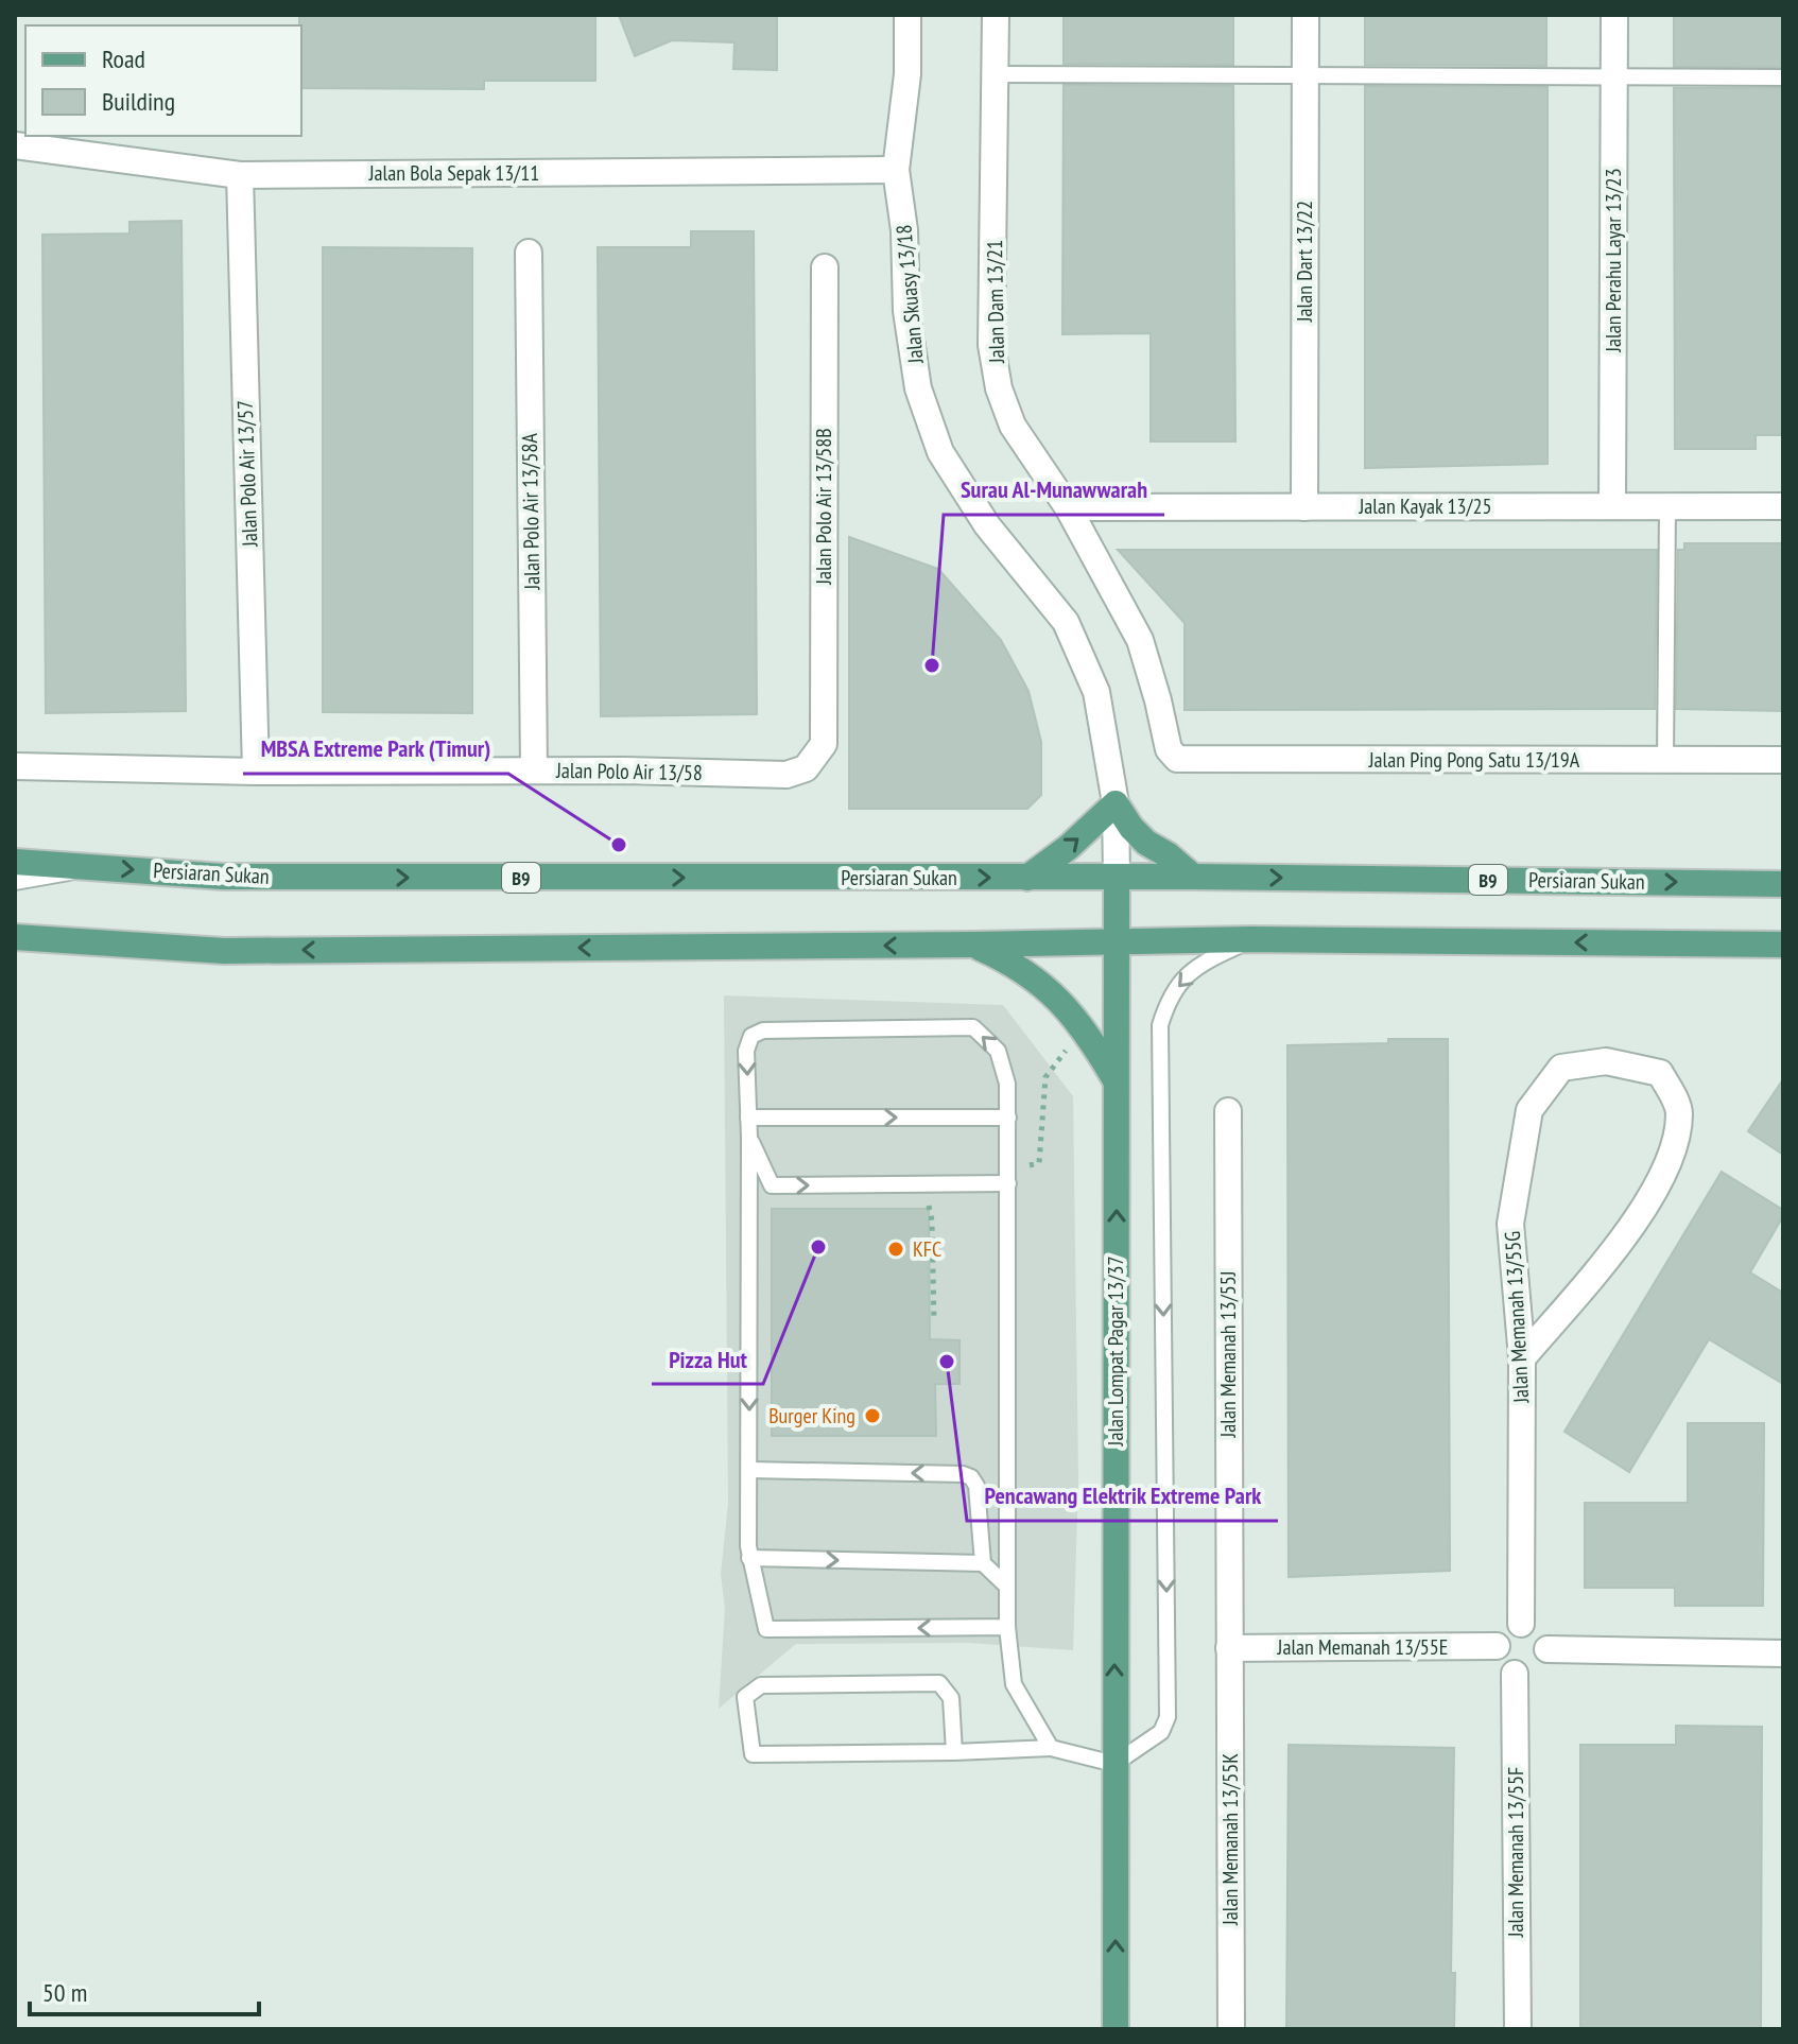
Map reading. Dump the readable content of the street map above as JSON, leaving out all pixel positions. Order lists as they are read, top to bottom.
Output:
{
  "streets": {
    "main road": ["Persiaran Sukan", "B9", "Jalan Lompat Pagar 13/37"],
    "street": [
      "Jalan Bola Sepak 13/11",
      "Jalan Perahu Layar 13/23",
      "Jalan Dart 13/22",
      "Jalan Skuasy 13/18",
      "Jalan Dam 13/21",
      "Jalan Polo Air 13/57",
      "Jalan Polo Air 13/58B",
      "Jalan Kayak 13/25",
      "Jalan Polo Air 13/58A",
      "Jalan Ping Pong Satu 13/19A",
      "Jalan Polo Air 13/58",
      "Jalan Memanah 13/55G",
      "Jalan Memanah 13/55J",
      "Jalan Memanah 13/55E",
      "Jalan Memanah 13/55K",
      "Jalan Memanah 13/55F"
    ]
  },
  "crossings": [
    ["Jalan Bola Sepak 13/11", "Jalan Skuasy 13/18"],
    ["Jalan Bola Sepak 13/11", "Jalan Polo Air 13/57"],
    ["Jalan Perahu Layar 13/23", "Jalan Kayak 13/25"],
    ["Jalan Dart 13/22", "Jalan Kayak 13/25"],
    ["Jalan Skuasy 13/18", "Persiaran Sukan"],
    ["Jalan Skuasy 13/18", "Jalan Lompat Pagar 13/37"],
    ["Jalan Dam 13/21", "Jalan Kayak 13/25"],
    ["Jalan Dam 13/21", "Jalan Ping Pong Satu 13/19A"],
    ["Jalan Polo Air 13/57", "Jalan Polo Air 13/58"],
    ["Jalan Polo Air 13/58B", "Jalan Polo Air 13/58"],
    ["Jalan Polo Air 13/58A", "Jalan Polo Air 13/58"],
    ["Persiaran Sukan", "Jalan Lompat Pagar 13/37"],
    ["Jalan Memanah 13/55G", "Jalan Memanah 13/55E"],
    ["Jalan Memanah 13/55G", "Jalan Memanah 13/55F"],
    ["Jalan Memanah 13/55J", "Jalan Memanah 13/55E"],
    ["Jalan Memanah 13/55J", "Jalan Memanah 13/55K"],
    ["Jalan Memanah 13/55E", "Jalan Memanah 13/55K"],
    ["Jalan Memanah 13/55E", "Jalan Memanah 13/55F"]
  ],
  "one_way": ["Jalan Lompat Pagar 13/37"],
  "places": [
    "Surau Al-Munawwarah",
    "MBSA Extreme Park (Timur)",
    "Pizza Hut",
    "KFC",
    "Pencawang Elektrik Extreme Park",
    "Burger King"
  ],
  "legend": ["Road", "Building"],
  "scale_bar": "50 m"
}
